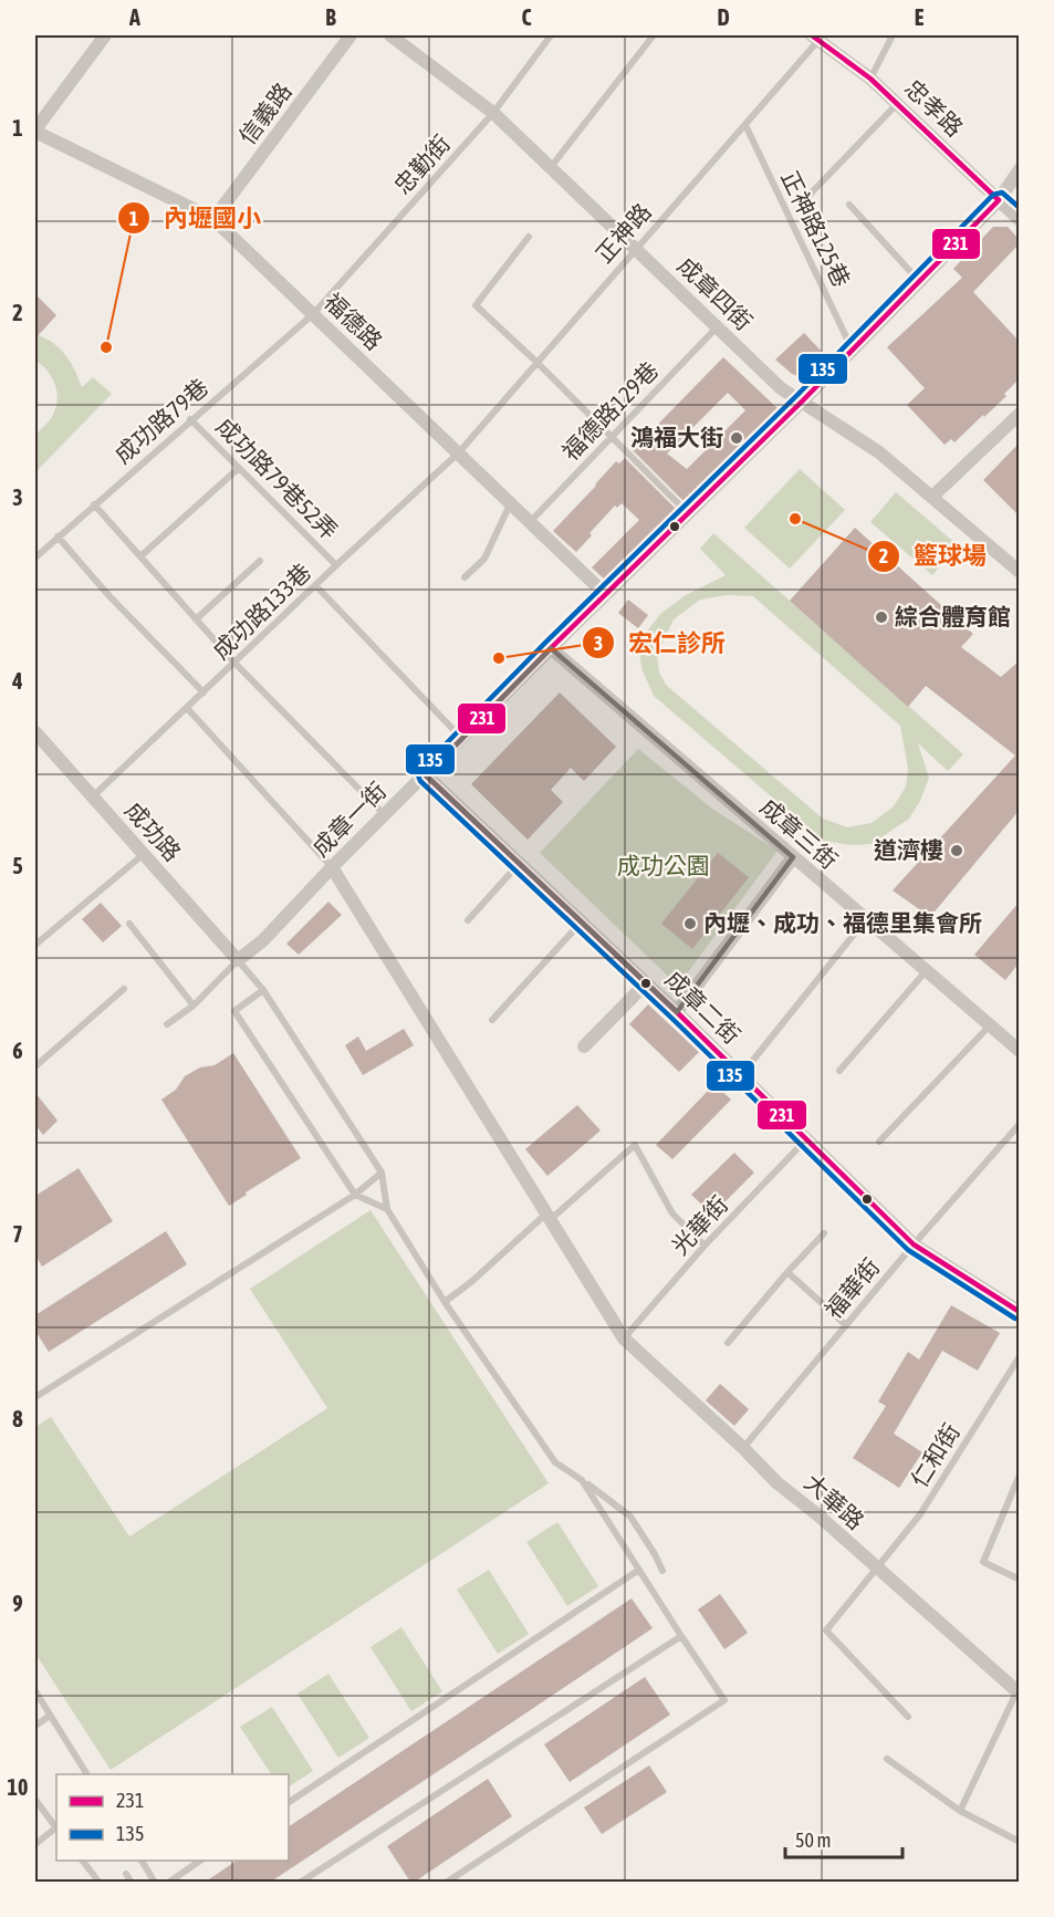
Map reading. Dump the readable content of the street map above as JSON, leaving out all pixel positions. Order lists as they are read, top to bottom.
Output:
{
  "streets": {
    "street": [
      "忠孝路",
      "信義路",
      "成章四街",
      "福德路",
      "成章一街",
      "成功路",
      "成章三街",
      "成章二街",
      "大華路"
    ],
    "lane": [
      "忠勤街",
      "正神路125巷",
      "正神路",
      "福德路129巷",
      "成功路79巷",
      "成功路79巷52弄",
      "成功路133巷",
      "光華街",
      "福華街",
      "仁和街"
    ]
  },
  "crossings": [
    ["忠孝路", "正神路"],
    ["忠孝路", "成章一街"],
    ["信義路", "福德路"],
    ["忠勤街", "成章四街"],
    ["忠勤街", "福德路"],
    ["忠勤街", "成功路79巷"],
    ["正神路125巷", "正神路"],
    ["正神路125巷", "成章一街"],
    ["正神路", "成章四街"],
    ["正神路", "福德路"],
    ["正神路", "成功路133巷"],
    ["成章四街", "福德路129巷"],
    ["成章四街", "成章一街"],
    ["福德路", "福德路129巷"],
    ["福德路", "成功路79巷"],
    ["福德路", "成功路133巷"],
    ["福德路", "成章一街"],
    ["成功路79巷", "成功路79巷52弄"],
    ["成功路79巷52弄", "成功路133巷"],
    ["成功路133巷", "成功路"],
    ["成章一街", "成功路"],
    ["成章一街", "成章三街"],
    ["成章一街", "成章二街"],
    ["成章一街", "大華路"],
    ["成章二街", "光華街"],
    ["成章二街", "福華街"],
    ["光華街", "大華路"],
    ["福華街", "大華路"],
    ["仁和街", "大華路"]
  ],
  "parks": ["成功公園"],
  "places": [
    "內壢國小",
    "鴻福大街",
    "籃球場",
    "綜合體育館",
    "宏仁診所",
    "道濟樓",
    "內壢、成功、福德里集會所"
  ],
  "lines": ["transit line 231", "transit line 135"],
  "legend": ["231", "135"],
  "scale_bar": "50 m",
  "grid": {
    "columns": [
      "A",
      "B",
      "C",
      "D",
      "E"
    ],
    "rows": [
      "1",
      "2",
      "3",
      "4",
      "5",
      "6",
      "7",
      "8",
      "9",
      "10"
    ]
  }
}
